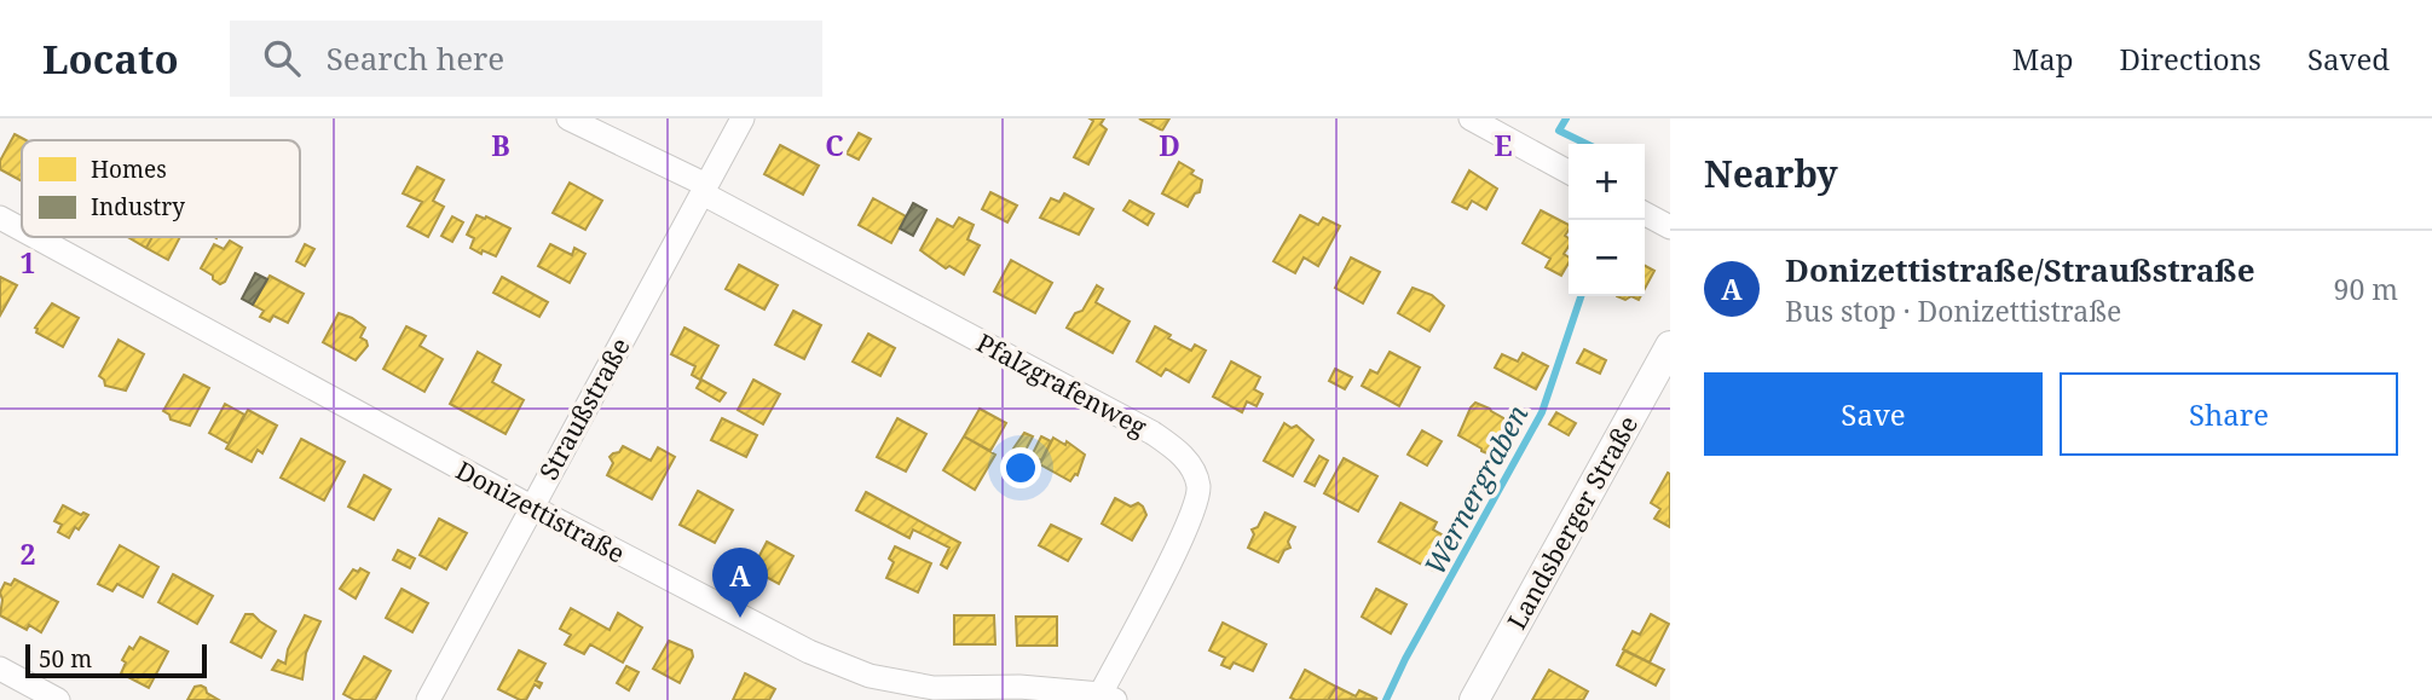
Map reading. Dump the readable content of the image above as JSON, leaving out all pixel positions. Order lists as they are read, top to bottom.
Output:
{
  "streets": {
    "street": [
      "Pfalzgrafenweg",
      "Straußstraße",
      "Donizettistraße",
      "Landsberger Straße"
    ]
  },
  "crossings": [
    ["Pfalzgrafenweg", "Straußstraße"],
    ["Pfalzgrafenweg", "Donizettistraße"],
    ["Straußstraße", "Donizettistraße"]
  ],
  "water": ["Wernergraben"],
  "legend": ["Homes", "Industry"],
  "scale_bar": "50 m",
  "page": {
    "header": "Locato",
    "search": "Search here",
    "nav": ["Map", "Directions", "Saved"],
    "heading": "Nearby",
    "map_buttons": ["+", "−"],
    "list": [
      {
        "mark": "A",
        "name": "Donizettistraße/Straußstraße",
        "note": "Bus stop · Donizettistraße",
        "value": "90 m"
      }
    ],
    "buttons": ["Save", "Share"],
    "pins": "A",
    "scale": "50 m"
  },
  "grid": {
    "columns": [
      "B",
      "C",
      "D",
      "E"
    ],
    "rows": ["1", "2"]
  }
}
